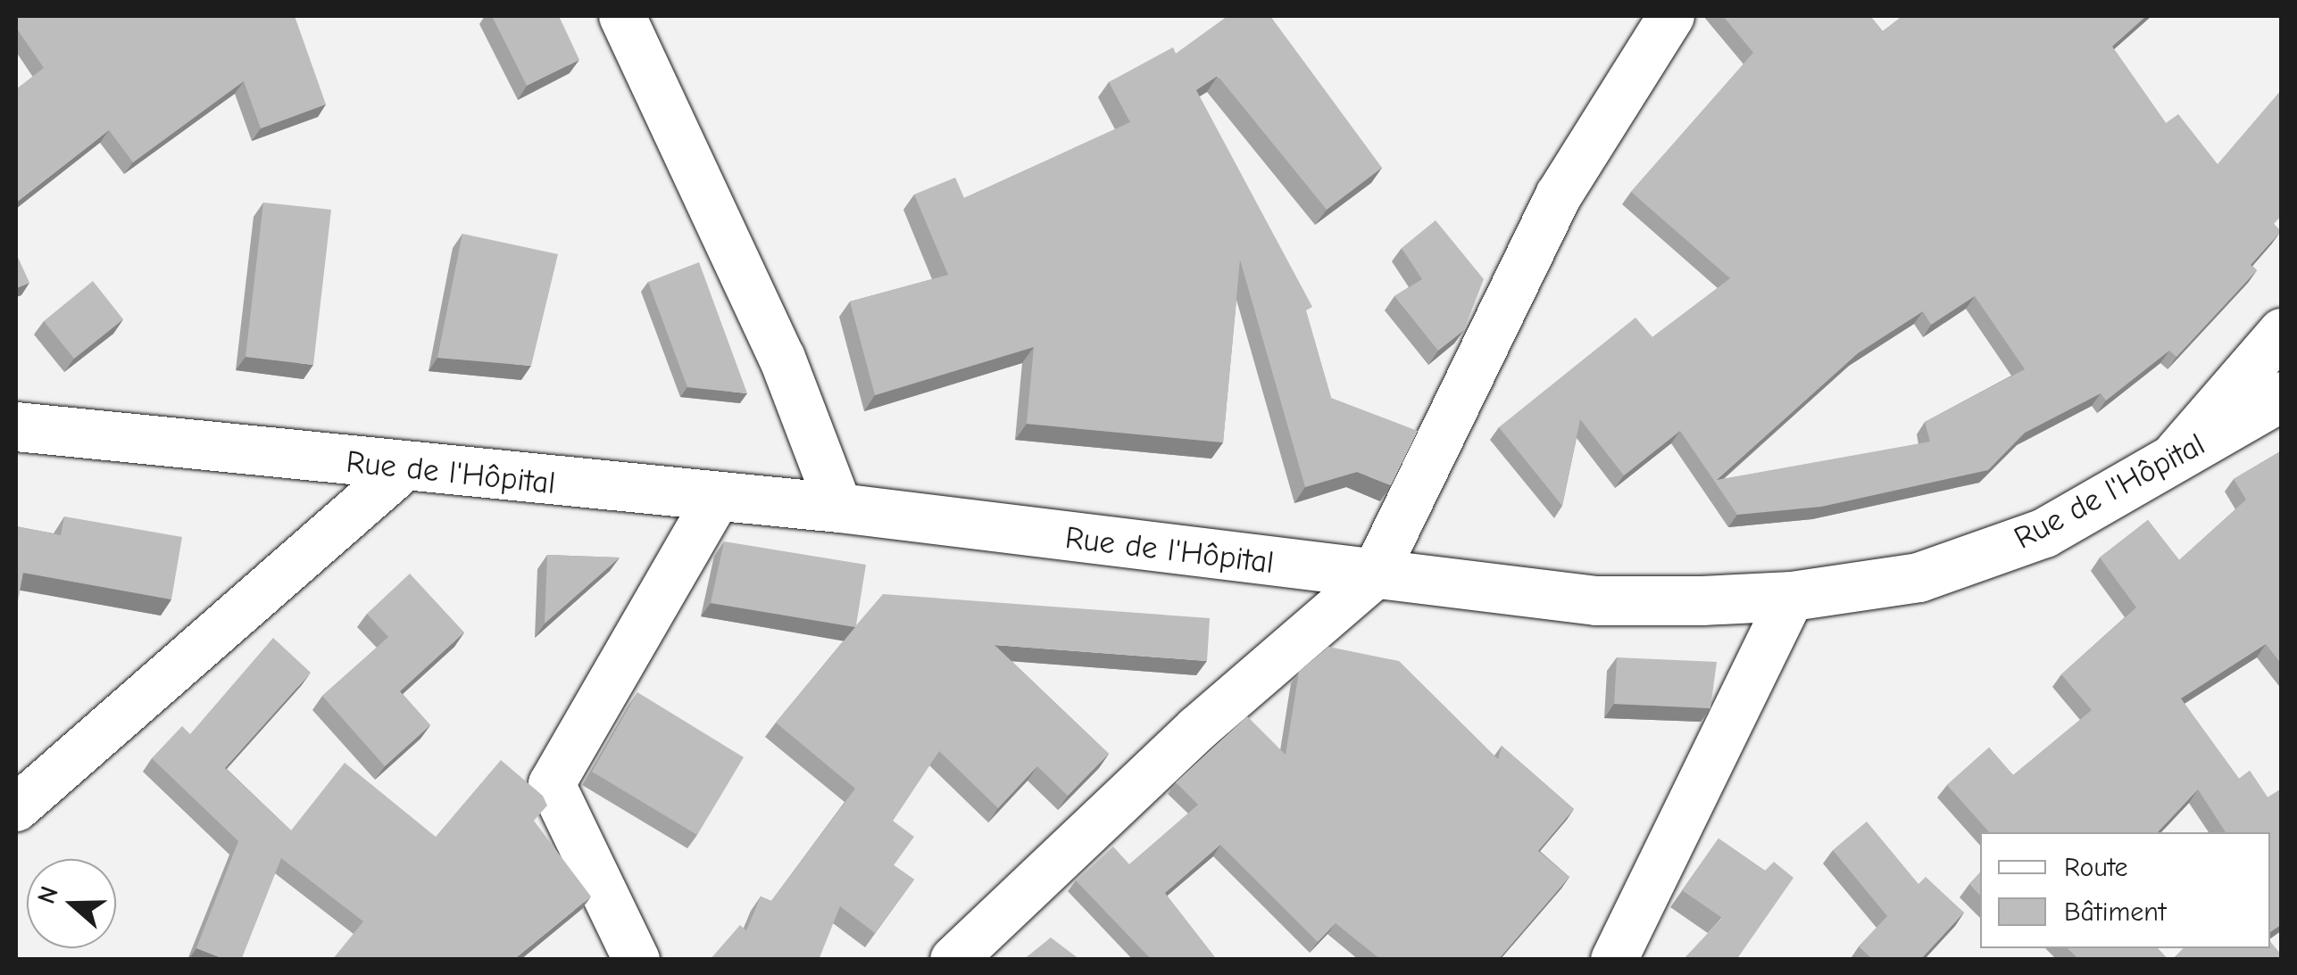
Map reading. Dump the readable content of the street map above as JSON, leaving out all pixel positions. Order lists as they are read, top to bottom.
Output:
{
  "streets": {
    "main road": ["Rue de l'Hôpital"]
  },
  "legend": ["Route", "Bâtiment"],
  "north": "left"
}
